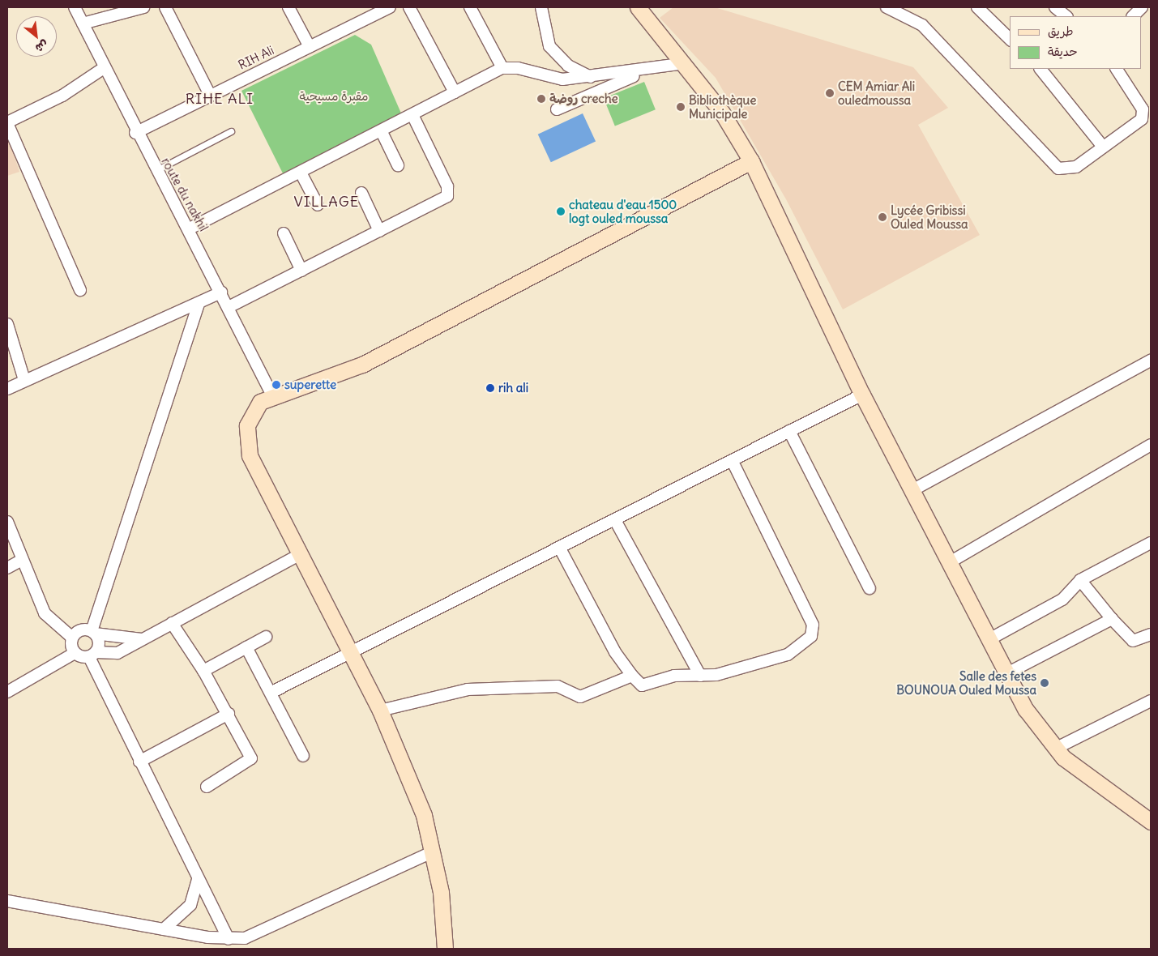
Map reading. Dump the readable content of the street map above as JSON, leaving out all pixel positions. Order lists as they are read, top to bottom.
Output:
{
  "streets": {
    "street": ["RIH Ali", "route du nakhil"]
  },
  "crossings": [
    ["RIH Ali", "route du nakhil"]
  ],
  "districts": ["RIHE ALI", "VILLAGE"],
  "parks": ["مقبرة مسيحية"],
  "places": [
    "CEM Amiar Ali ouledmoussa",
    "روضة creche",
    "Bibliothèque Municipale",
    "chateau d'eau 1500 logt ouled moussa",
    "Lycée Gribissi Ouled Moussa",
    "superette",
    "rih ali",
    "Salle des fetes BOUNOUA Ouled Moussa"
  ],
  "legend": ["طريق", "حديقة"],
  "north": "bottom right"
}
